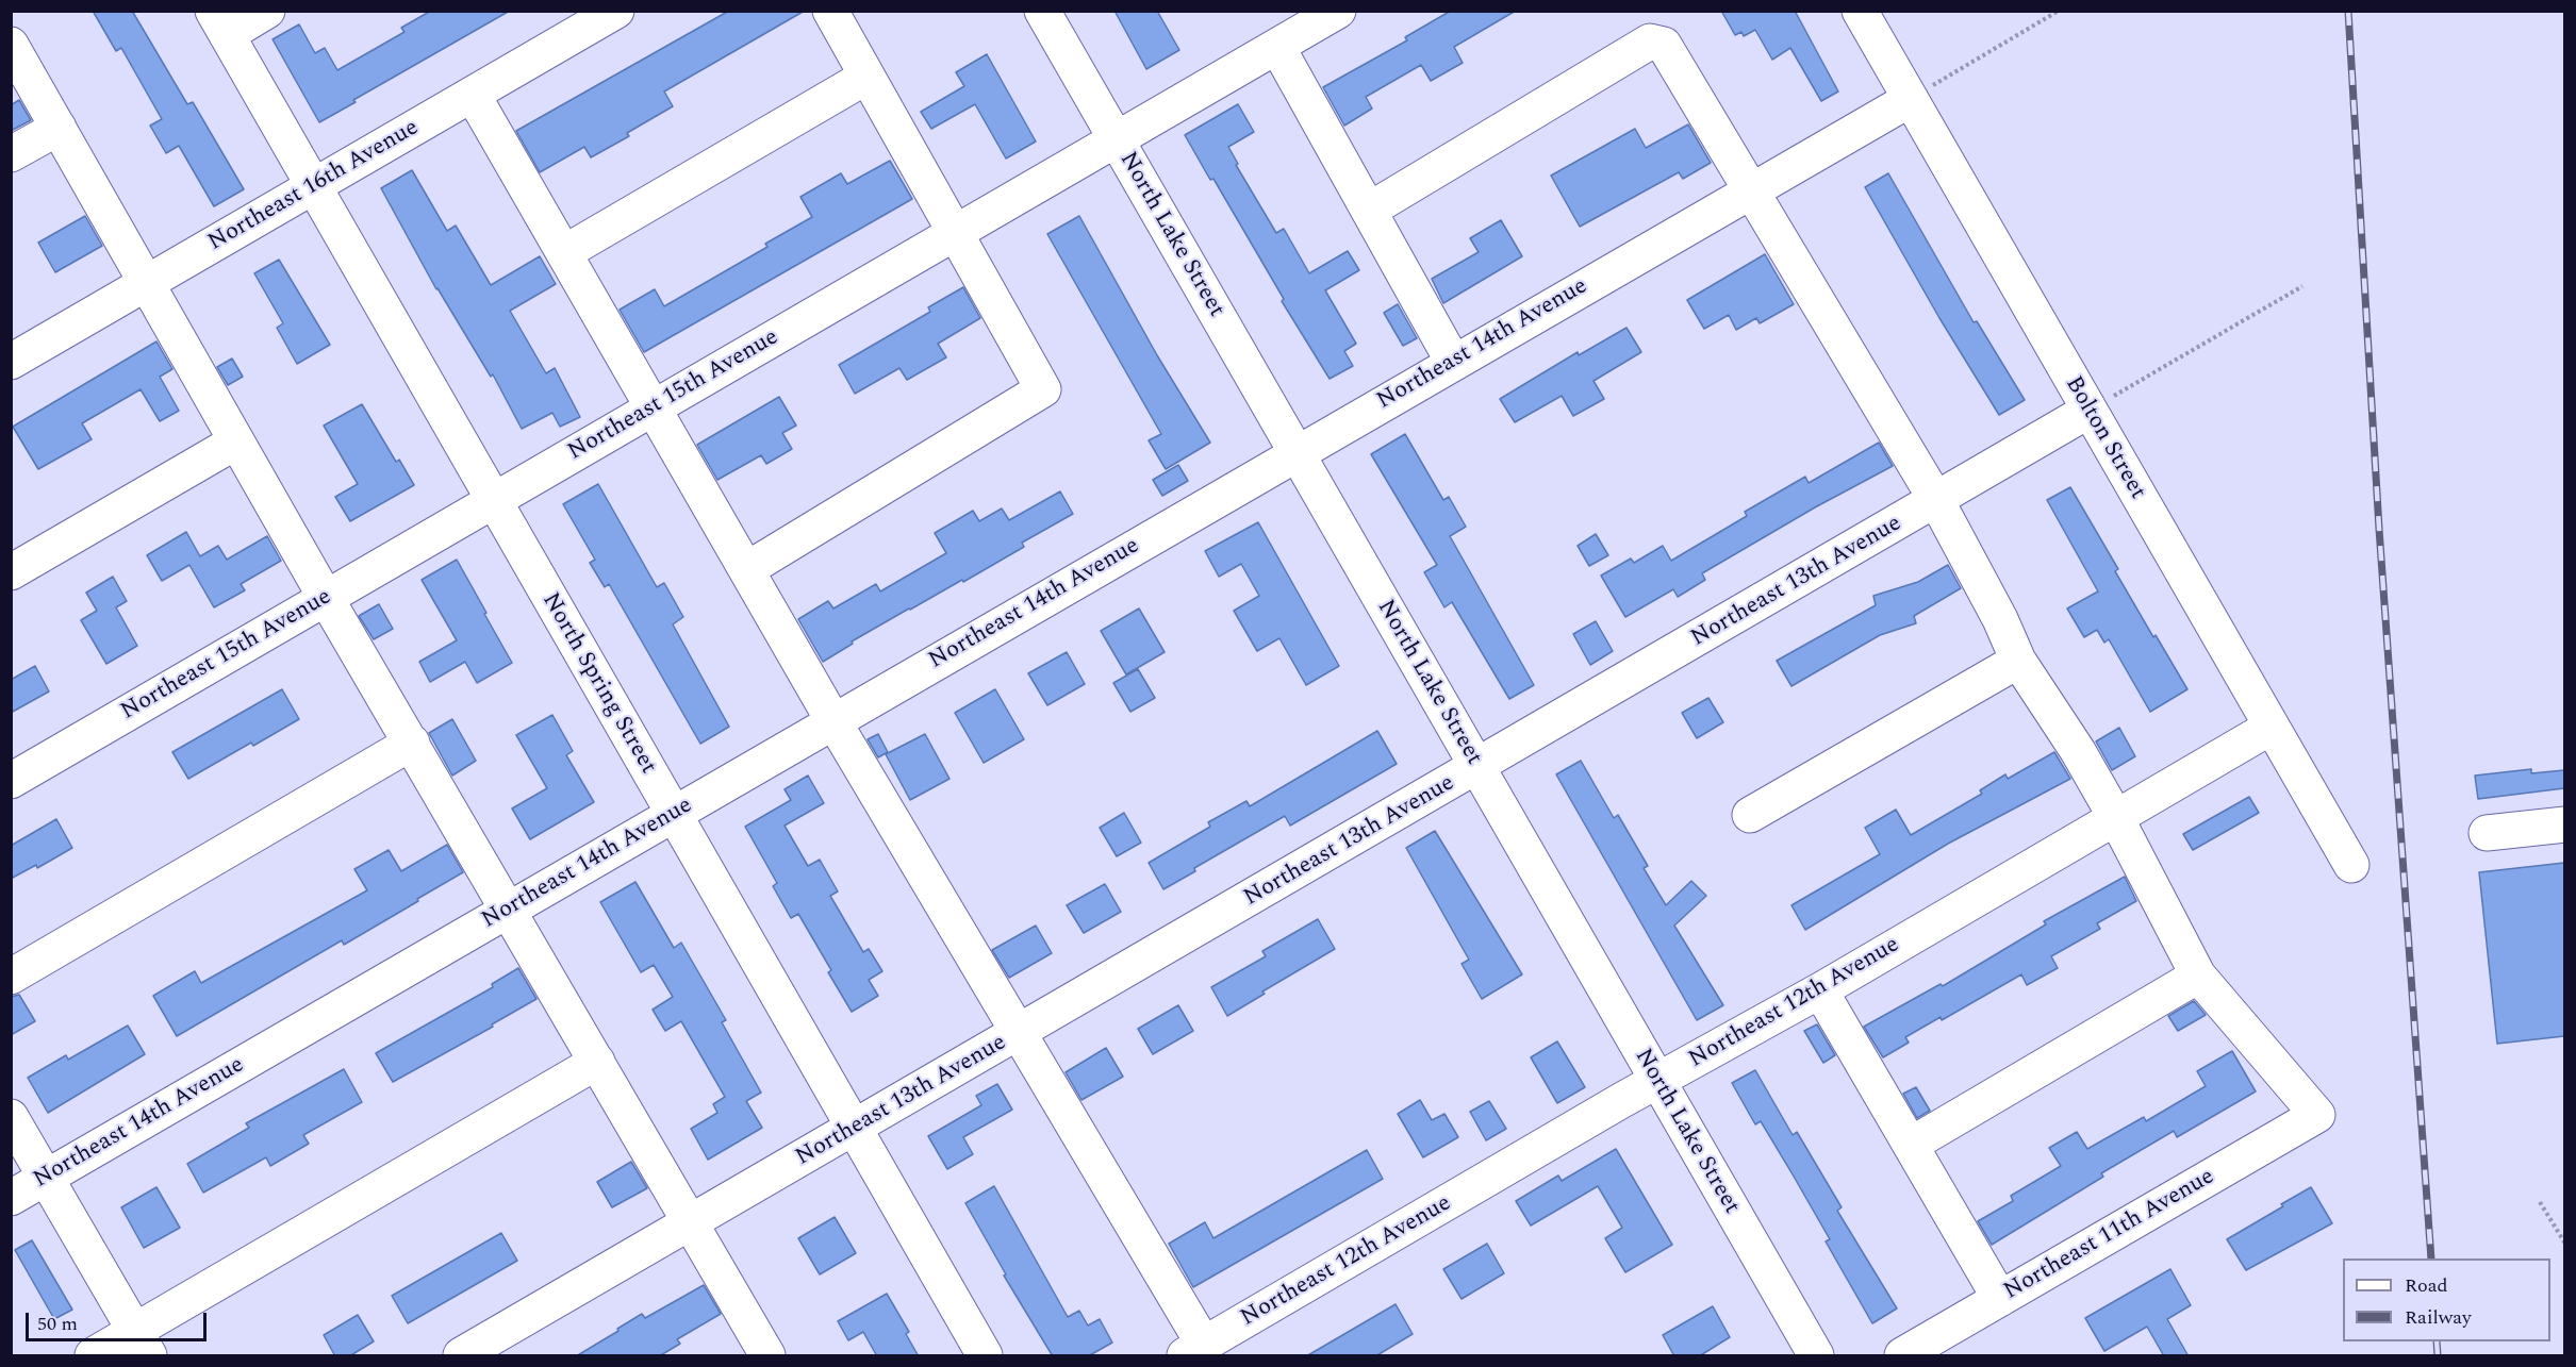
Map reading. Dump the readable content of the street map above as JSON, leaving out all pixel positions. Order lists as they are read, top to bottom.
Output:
{
  "streets": {
    "street": [
      "Northeast 16th Avenue",
      "North Lake Street",
      "Northeast 14th Avenue",
      "Northeast 15th Avenue",
      "Bolton Street",
      "Northeast 13th Avenue",
      "North Spring Street",
      "Northeast 12th Avenue",
      "Northeast 11th Avenue"
    ]
  },
  "crossings": [
    ["Northeast 16th Avenue", "North Spring Street"],
    ["North Lake Street", "Northeast 14th Avenue"],
    ["North Lake Street", "Northeast 15th Avenue"],
    ["North Lake Street", "Northeast 13th Avenue"],
    ["North Lake Street", "Northeast 12th Avenue"],
    ["Northeast 14th Avenue", "Bolton Street"],
    ["Northeast 14th Avenue", "North Spring Street"],
    ["Northeast 15th Avenue", "North Spring Street"],
    ["Bolton Street", "Northeast 13th Avenue"],
    ["Bolton Street", "Northeast 12th Avenue"],
    ["Northeast 13th Avenue", "North Spring Street"]
  ],
  "legend": ["Road", "Railway"],
  "scale_bar": "50 m"
}
